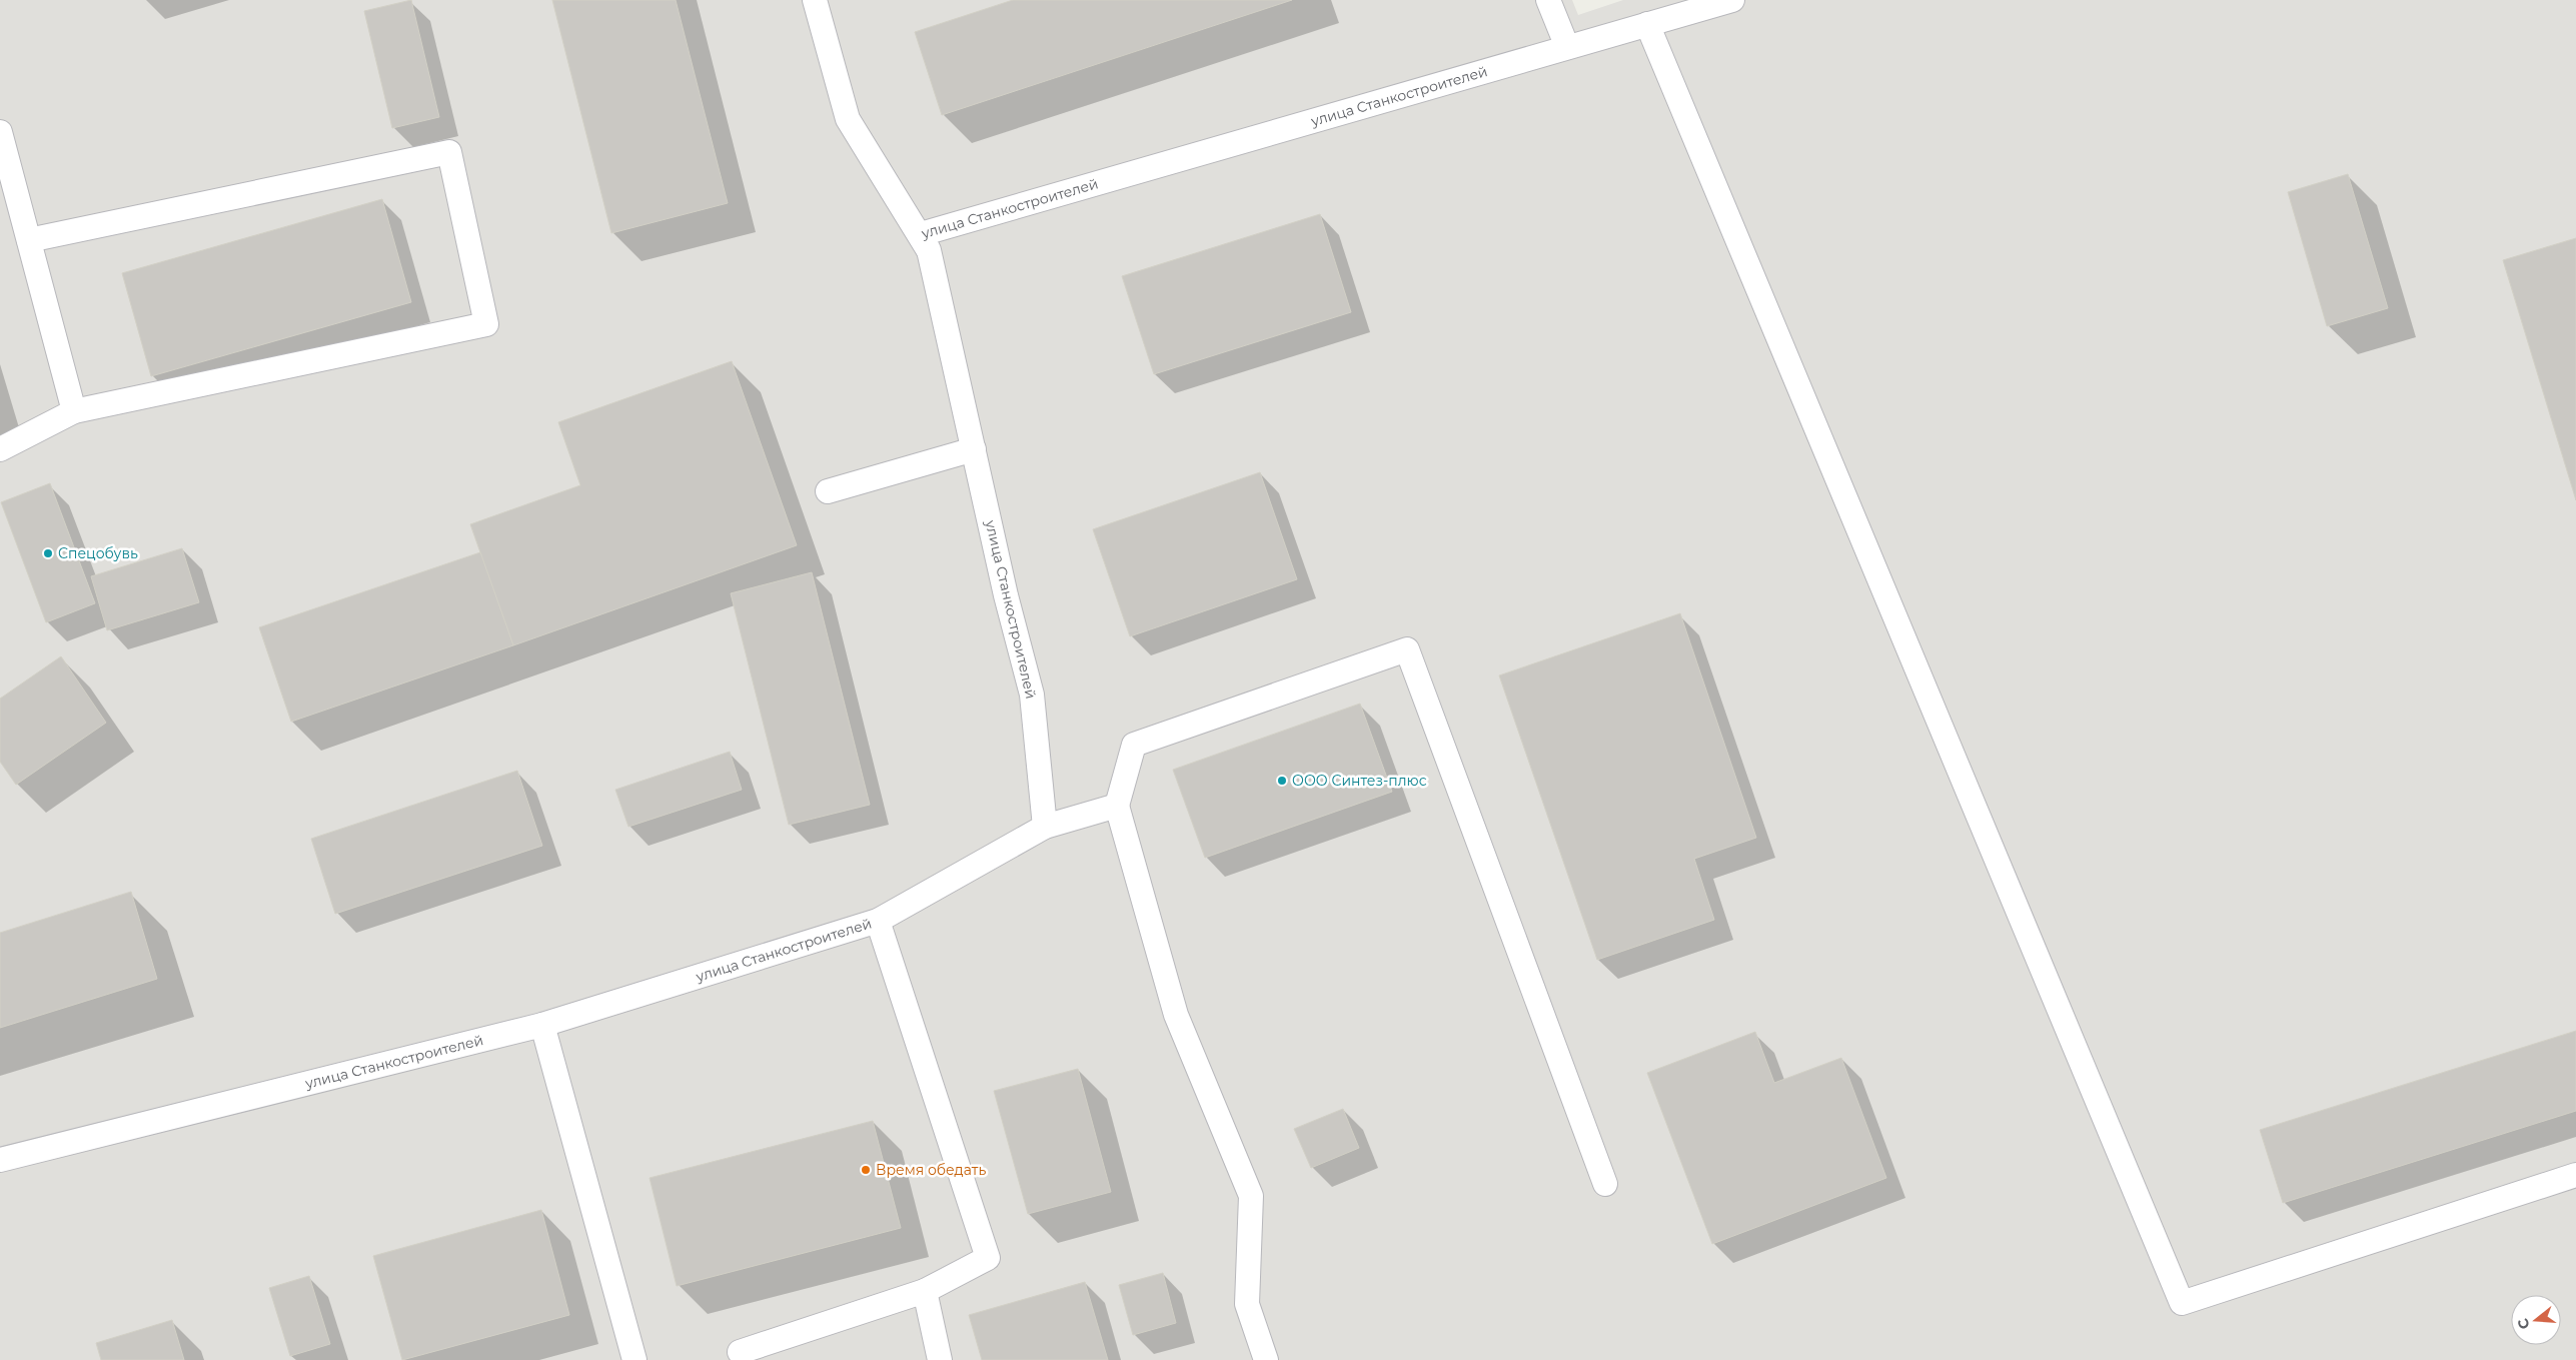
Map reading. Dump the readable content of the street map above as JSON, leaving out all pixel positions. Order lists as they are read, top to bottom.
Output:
{
  "streets": {
    "lane": ["улица Станкостроителей"]
  },
  "places": ["Спецобувь", "ООО Синтез-плюс", "Время обедать"],
  "north": "left"
}
